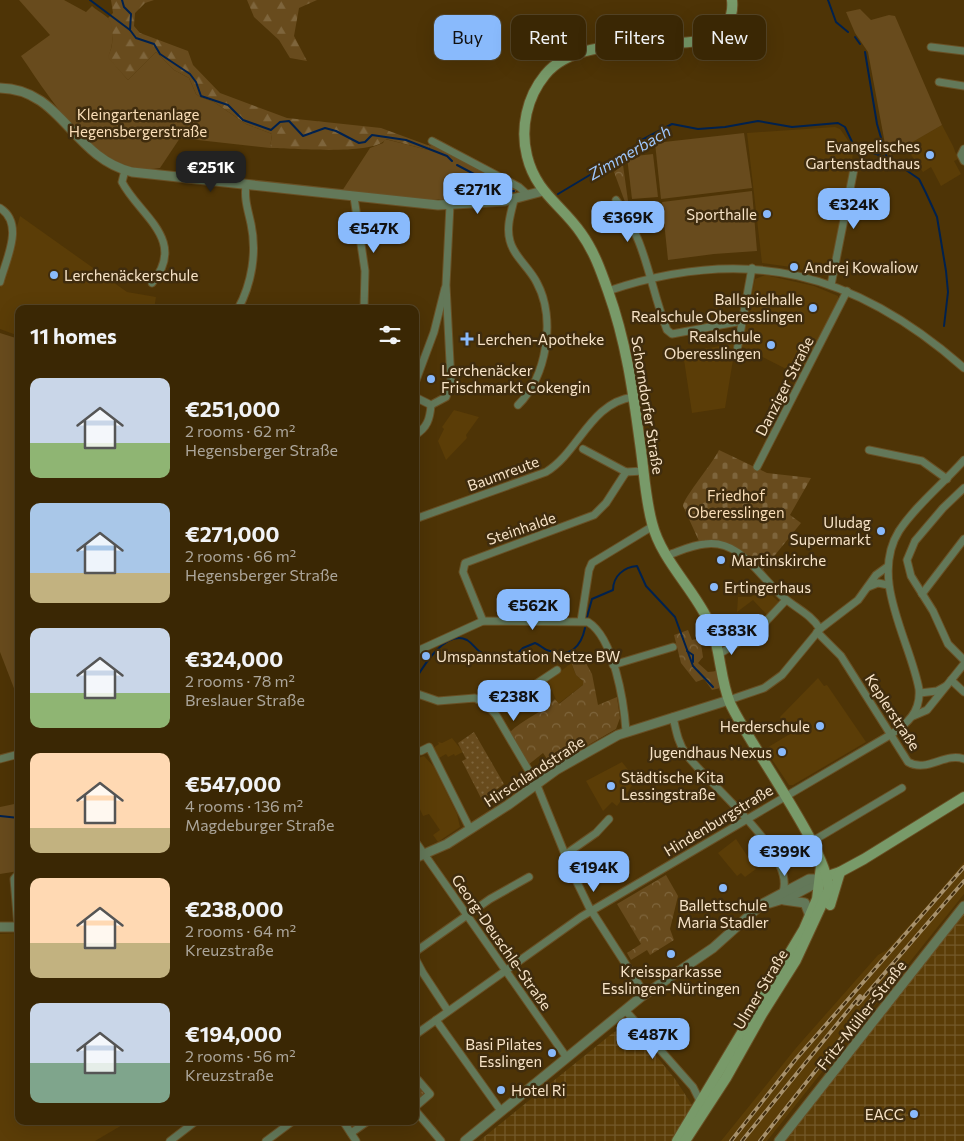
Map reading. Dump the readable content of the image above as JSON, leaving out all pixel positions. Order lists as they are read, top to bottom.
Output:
{
  "streets": {
    "main road": ["Schorndorfer Straße", "Ulmer Straße"],
    "street": [
      "Danziger Straße",
      "Baumreute",
      "Steinhalde",
      "Keplerstraße",
      "Hirschlandstraße",
      "Hindenburgstraße",
      "Georg-Deuschle-Straße",
      "Fritz-Müller-Straße"
    ]
  },
  "crossings": [
    ["Schorndorfer Straße", "Baumreute"],
    ["Schorndorfer Straße", "Keplerstraße"],
    ["Schorndorfer Straße", "Hirschlandstraße"],
    ["Schorndorfer Straße", "Hindenburgstraße"],
    ["Schorndorfer Straße", "Ulmer Straße"],
    ["Keplerstraße", "Hindenburgstraße"],
    ["Hirschlandstraße", "Georg-Deuschle-Straße"],
    ["Hindenburgstraße", "Georg-Deuschle-Straße"]
  ],
  "water": ["Zimmerbach"],
  "parks": ["Kleingartenanlage Hegensbergerstraße", "Friedhof Oberesslingen"],
  "places": {
    "other": [
      "Evangelisches Gartenstadthaus",
      "Sporthalle",
      "Andrej Kowaliow",
      "Lerchenäckerschule",
      "Ballspielhalle Realschule Oberesslingen",
      "Realschule Oberesslingen",
      "Lerchenäcker Frischmarkt Cokengin",
      "Uludag Supermarkt",
      "Martinskirche",
      "Ertingerhaus",
      "Umspannstation Netze BW",
      "Herderschule",
      "Jugendhaus Nexus",
      "Städtische Kita Lessingstraße",
      "Ballettschule Maria Stadler",
      "Kreissparkasse Esslingen-Nürtingen",
      "Basi Pilates Esslingen",
      "Hotel Ri",
      "EACC"
    ],
    "health": ["Lerchen-Apotheke"]
  },
  "page": {
    "chip": [
      "Buy",
      "Rent",
      "Filters",
      "New"
    ],
    "price": [
      "€251K",
      "€271K",
      "€324K",
      "€369K",
      "€547K",
      "€562K",
      "€383K",
      "€238K",
      "€399K",
      "€194K",
      "€487K"
    ],
    "heading": "11 homes",
    "list": [
      {
        "name": "€251,000",
        "note": "2 rooms · 62 m² · Hegensberger Straße"
      },
      {
        "name": "€271,000",
        "note": "2 rooms · 66 m² · Hegensberger Straße"
      },
      {
        "name": "€324,000",
        "note": "2 rooms · 78 m² · Breslauer Straße"
      },
      {
        "name": "€547,000",
        "note": "4 rooms · 136 m² · Magdeburger Straße"
      },
      {
        "name": "€238,000",
        "note": "2 rooms · 64 m² · Kreuzstraße"
      },
      {
        "name": "€194,000",
        "note": "2 rooms · 56 m² · Kreuzstraße"
      }
    ]
  }
}
